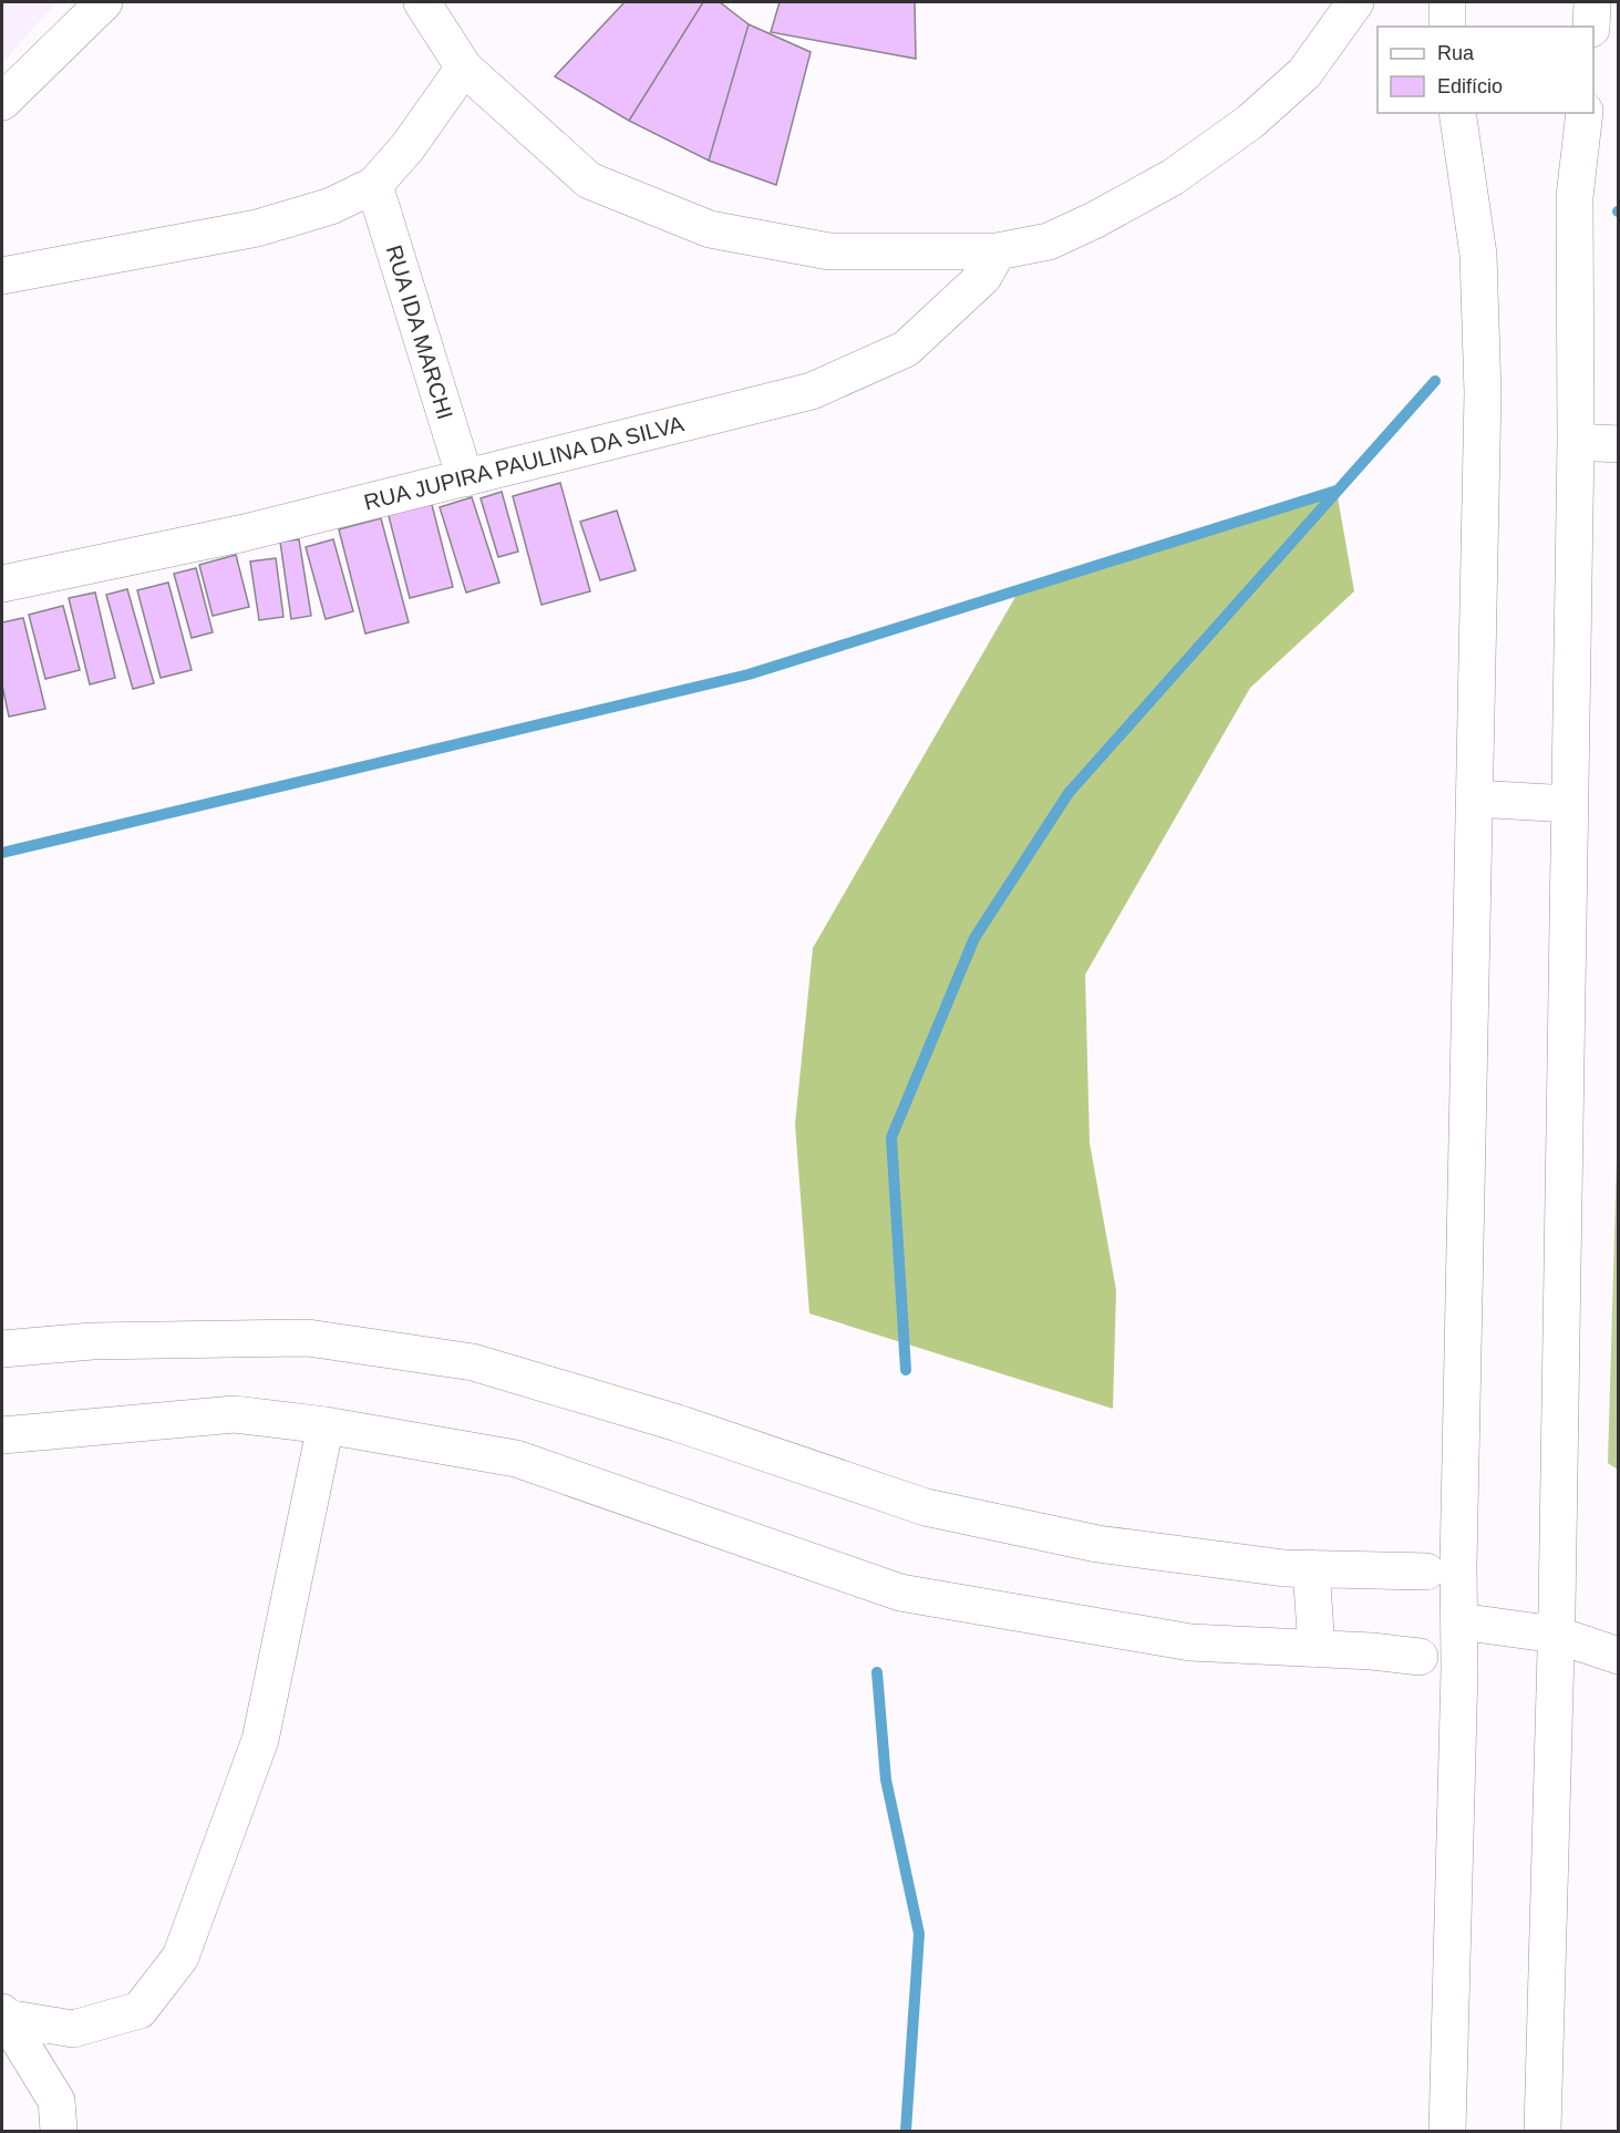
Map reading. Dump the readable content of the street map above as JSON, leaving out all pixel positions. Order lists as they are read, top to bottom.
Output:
{
  "streets": {
    "street": ["RUA IDA MARCHI", "RUA JUPIRA PAULINA DA SILVA"]
  },
  "crossings": [
    ["RUA IDA MARCHI", "RUA JUPIRA PAULINA DA SILVA"]
  ],
  "legend": ["Rua", "Edifício"]
}
